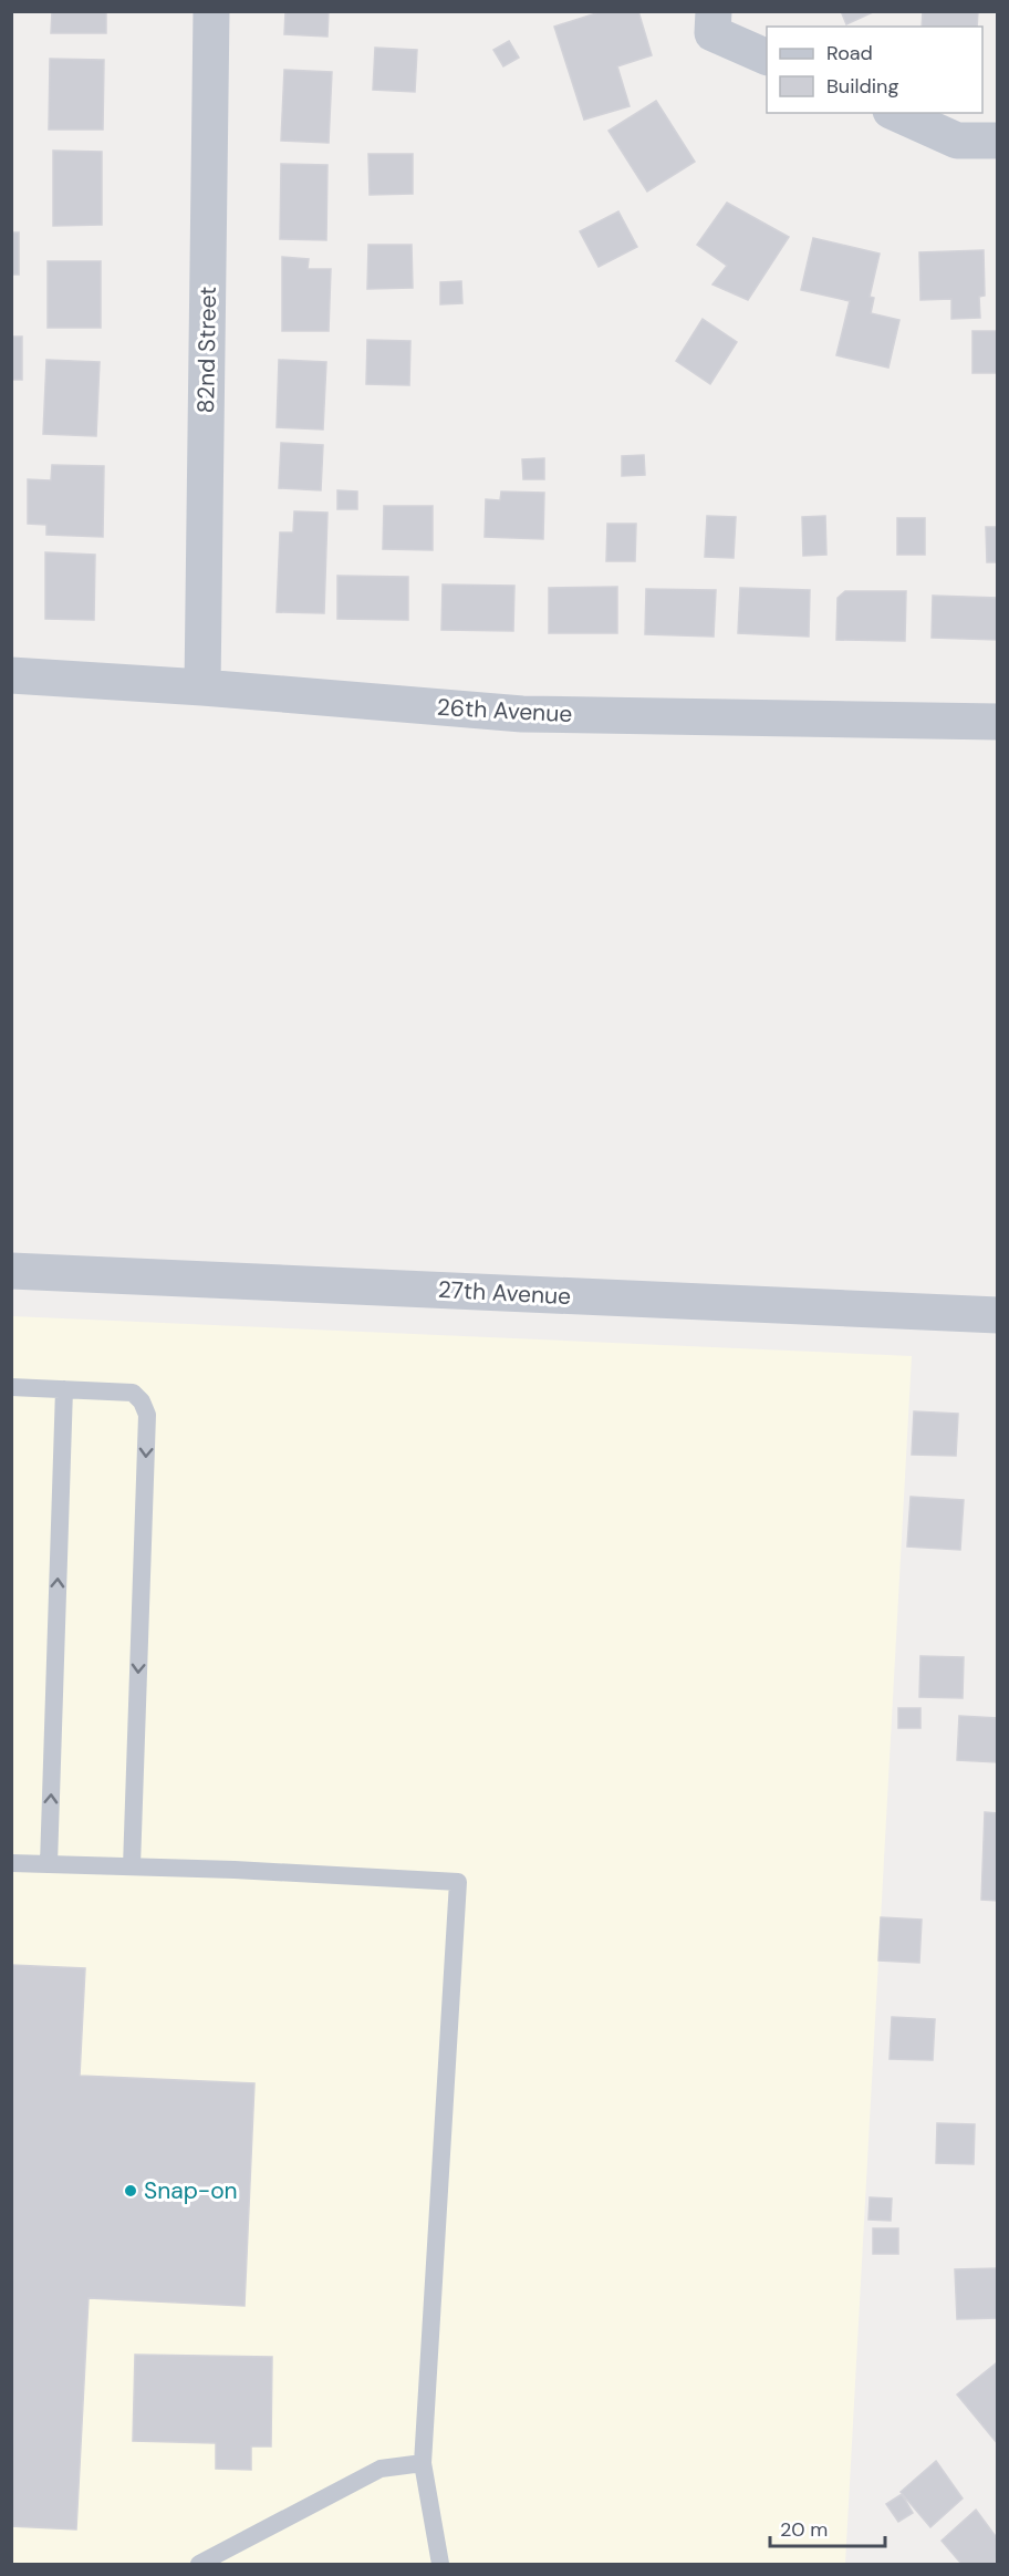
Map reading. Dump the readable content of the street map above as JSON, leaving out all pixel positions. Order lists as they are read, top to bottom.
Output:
{
  "streets": {
    "street": ["82nd Street", "26th Avenue", "27th Avenue"]
  },
  "crossings": [
    ["82nd Street", "26th Avenue"]
  ],
  "places": ["Snap-on"],
  "legend": ["Road", "Building"],
  "scale_bar": "20 m"
}
